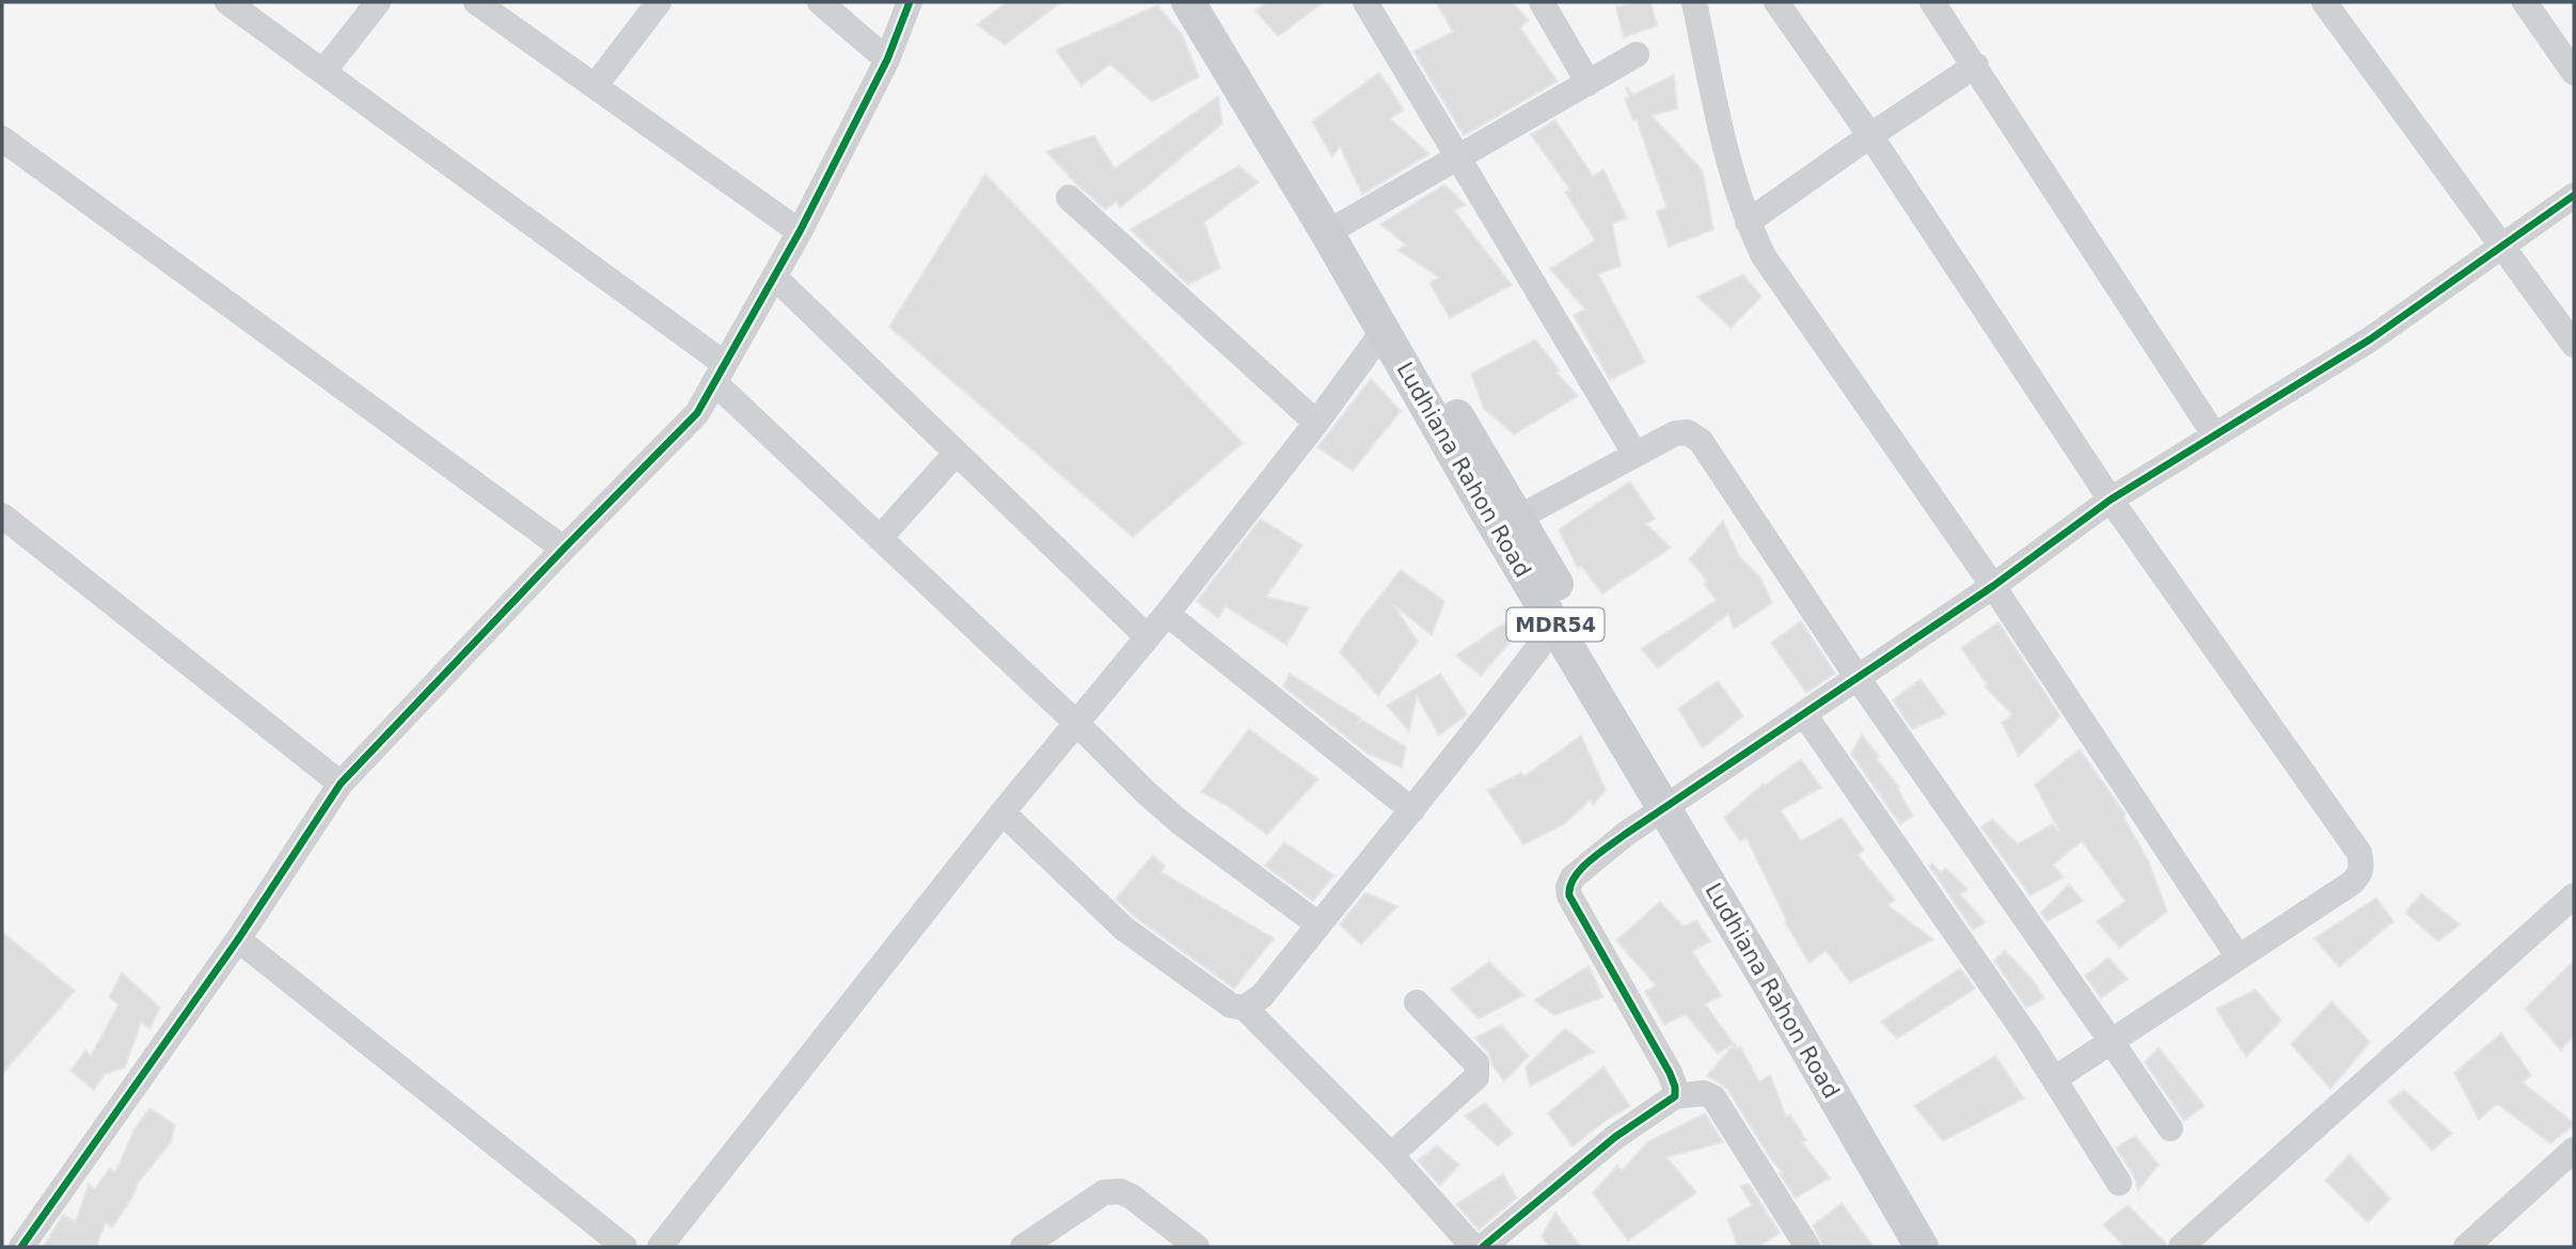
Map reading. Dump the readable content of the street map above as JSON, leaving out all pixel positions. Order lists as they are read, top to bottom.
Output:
{
  "streets": {
    "main road": ["Ludhiana Rahon Road", "MDR54"]
  }
}
